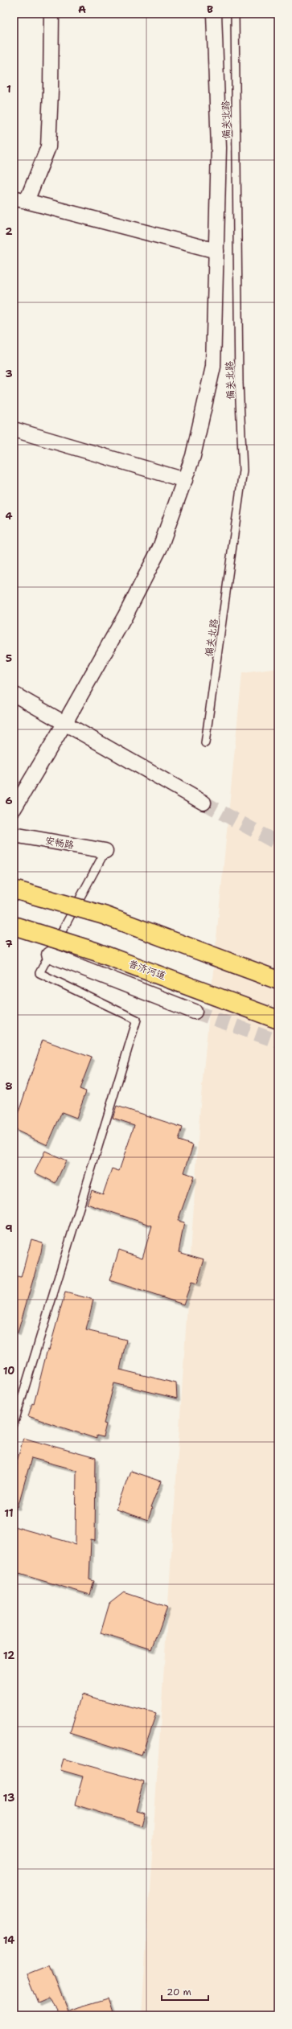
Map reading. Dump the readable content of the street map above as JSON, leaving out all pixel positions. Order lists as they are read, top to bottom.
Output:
{
  "streets": {
    "highway": ["普济河道"],
    "street": ["安畅路"],
    "lane": ["偏关北路"]
  },
  "scale_bar": "20 m",
  "grid": {
    "columns": ["A", "B"],
    "rows": [
      "1",
      "2",
      "3",
      "4",
      "5",
      "6",
      "7",
      "8",
      "9",
      "10",
      "11",
      "12",
      "13",
      "14"
    ]
  }
}
